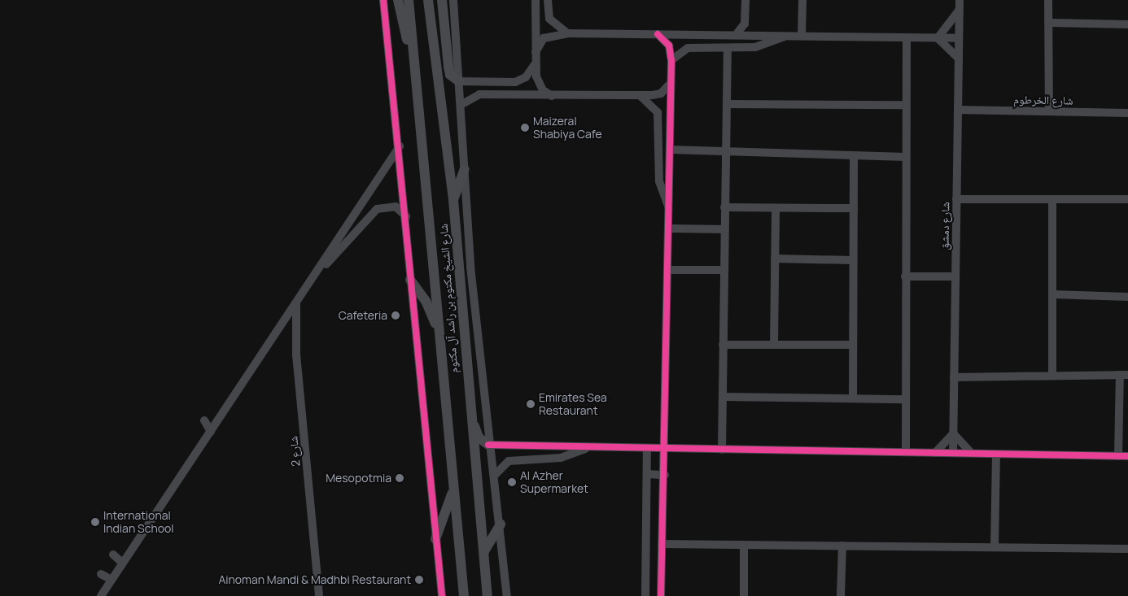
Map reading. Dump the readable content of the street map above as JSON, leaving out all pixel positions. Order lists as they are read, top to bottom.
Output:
{
  "streets": {
    "main road": ["شارع الشيخ مكتوم بن راشد آل مكتوم"],
    "street": ["شارع الخرطوم", "شارع دمشق", "شارع 2"]
  },
  "crossings": [
    ["شارع الخرطوم", "شارع دمشق"]
  ],
  "places": [
    "Maizeral Shabiya Cafe",
    "Cafeteria",
    "Emirates Sea Restaurant",
    "Mesopotmia",
    "Al Azher Supermarket",
    "International Indian School",
    "Ainoman Mandi & Madhbi Restaurant"
  ]
}
